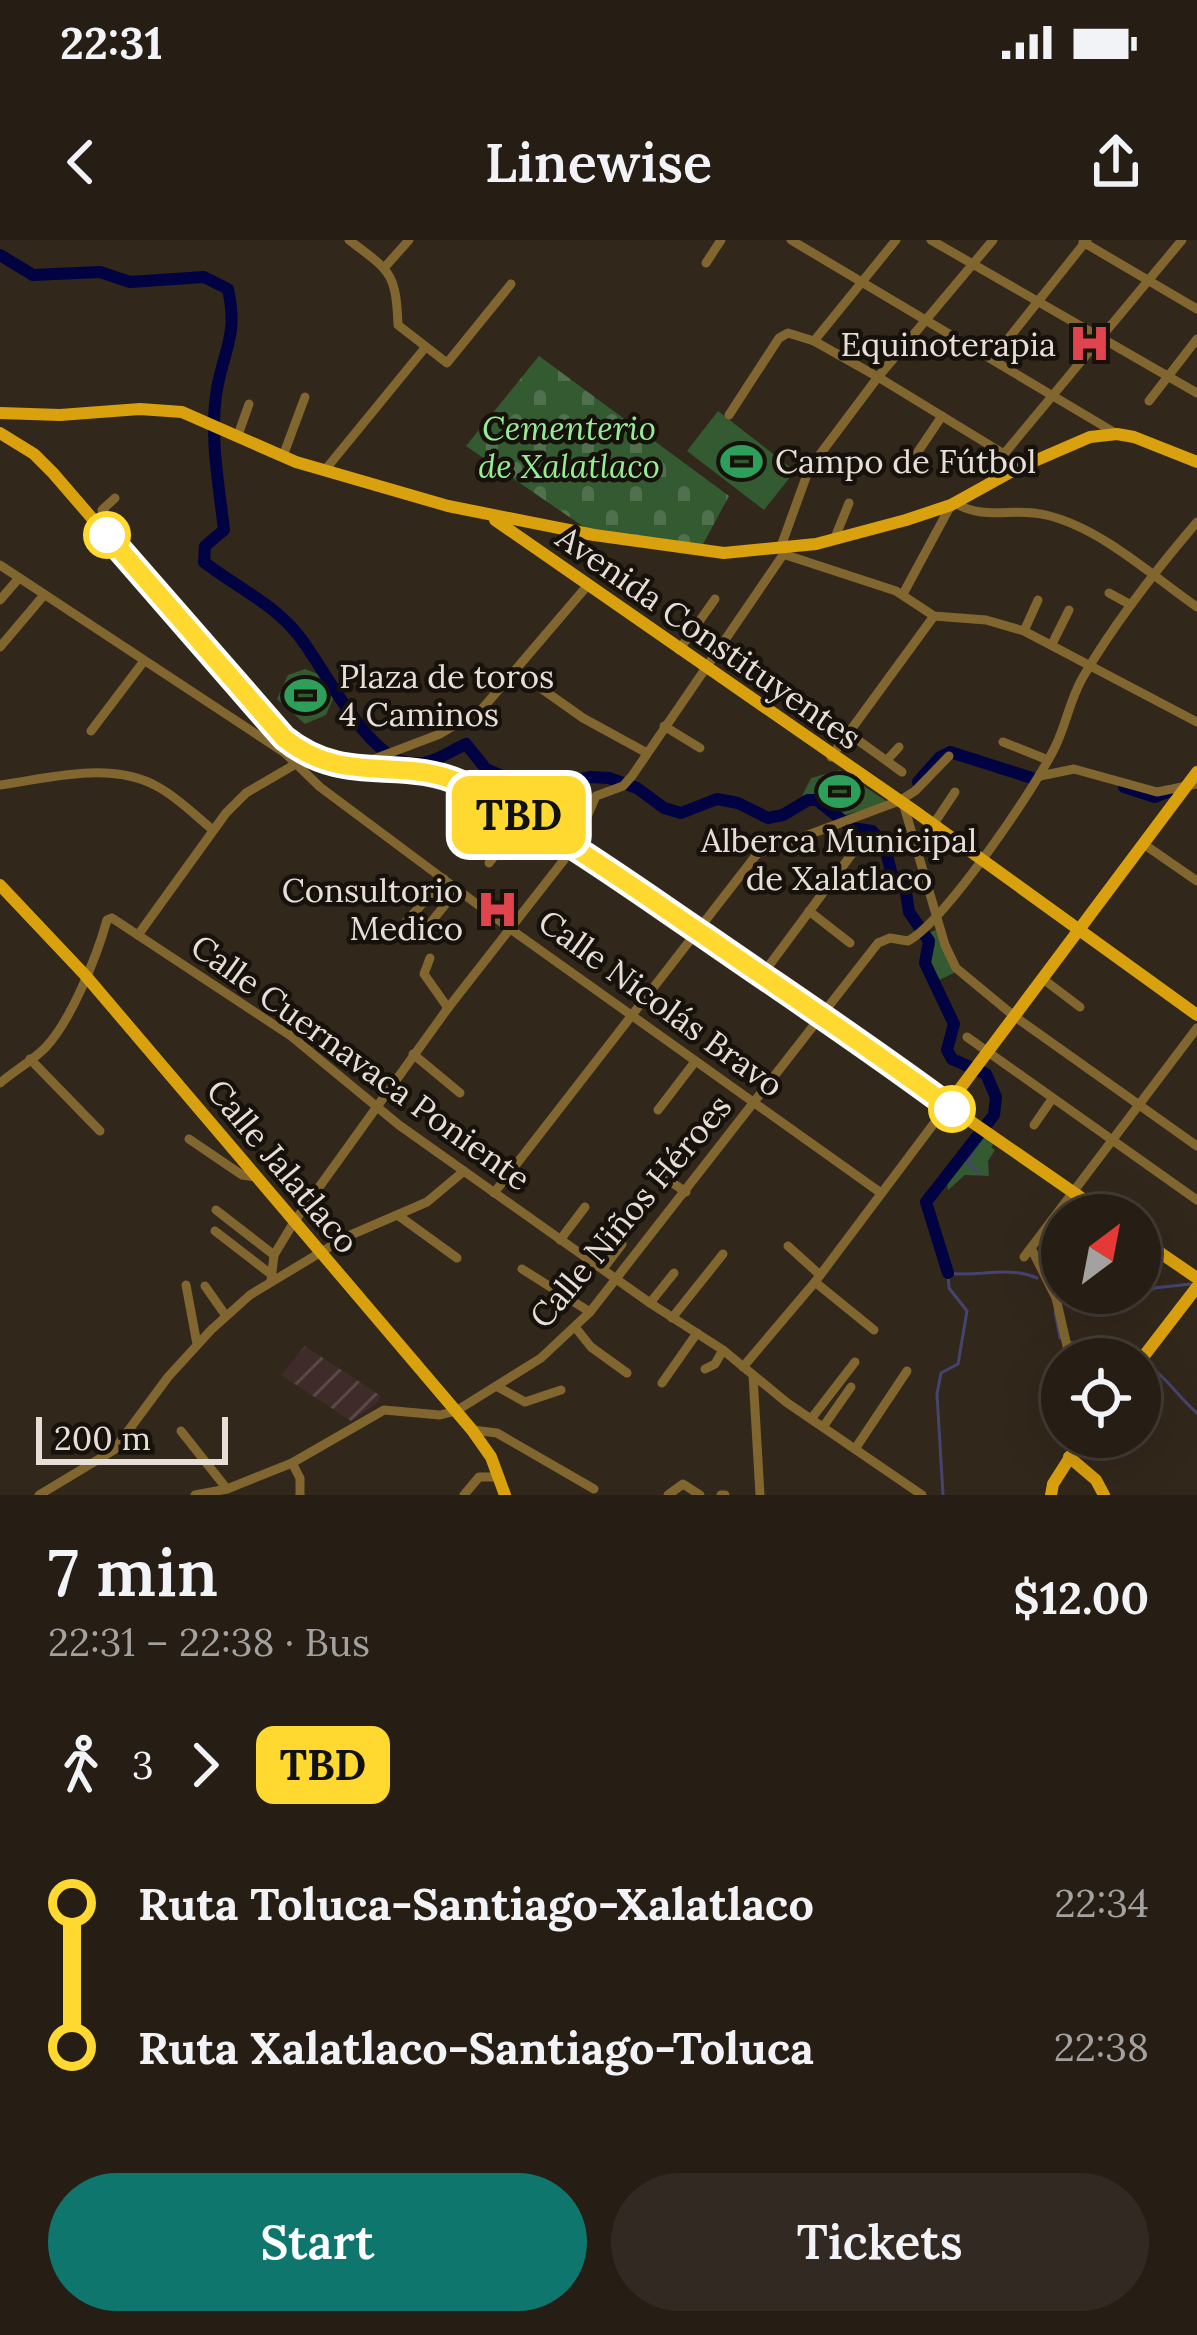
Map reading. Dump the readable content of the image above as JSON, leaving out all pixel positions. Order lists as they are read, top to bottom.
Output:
{
  "streets": {
    "main road": ["Avenida Constituyentes", "Calle Jalatlaco"],
    "street": ["Calle Nicolás Bravo", "Calle Cuernavaca Poniente", "Calle Niños Héroes"]
  },
  "crossings": [
    ["Avenida Constituyentes", "Calle Niños Héroes"],
    ["Calle Nicolás Bravo", "Calle Niños Héroes"],
    ["Calle Cuernavaca Poniente", "Calle Niños Héroes"],
    ["Calle Jalatlaco", "Calle Niños Héroes"]
  ],
  "parks": ["Cementerio de Xalatlaco"],
  "places": {
    "hospital": ["Equinoterapia", "Consultorio Medico"],
    "sports": ["Campo de Fútbol", "Plaza de toros 4 Caminos", "Alberca Municipal de Xalatlaco"]
  },
  "lines": ["bus line TBD"],
  "scale_bar": "200 m",
  "north": "top right",
  "page": {
    "status": "22:31",
    "header": "Linewise",
    "on_map": "TBD",
    "scale": "200 m",
    "heading": ["7 min", "22:31 – 22:38 · Bus", "$12.00"],
    "legs": ["3", "TBD"],
    "list": [
      {
        "name": "Ruta Toluca-Santiago-Xalatlaco",
        "value": "22:34"
      },
      {
        "name": "Ruta Xalatlaco-Santiago-Toluca",
        "value": "22:38"
      }
    ],
    "buttons": ["Start", "Tickets"]
  }
}
